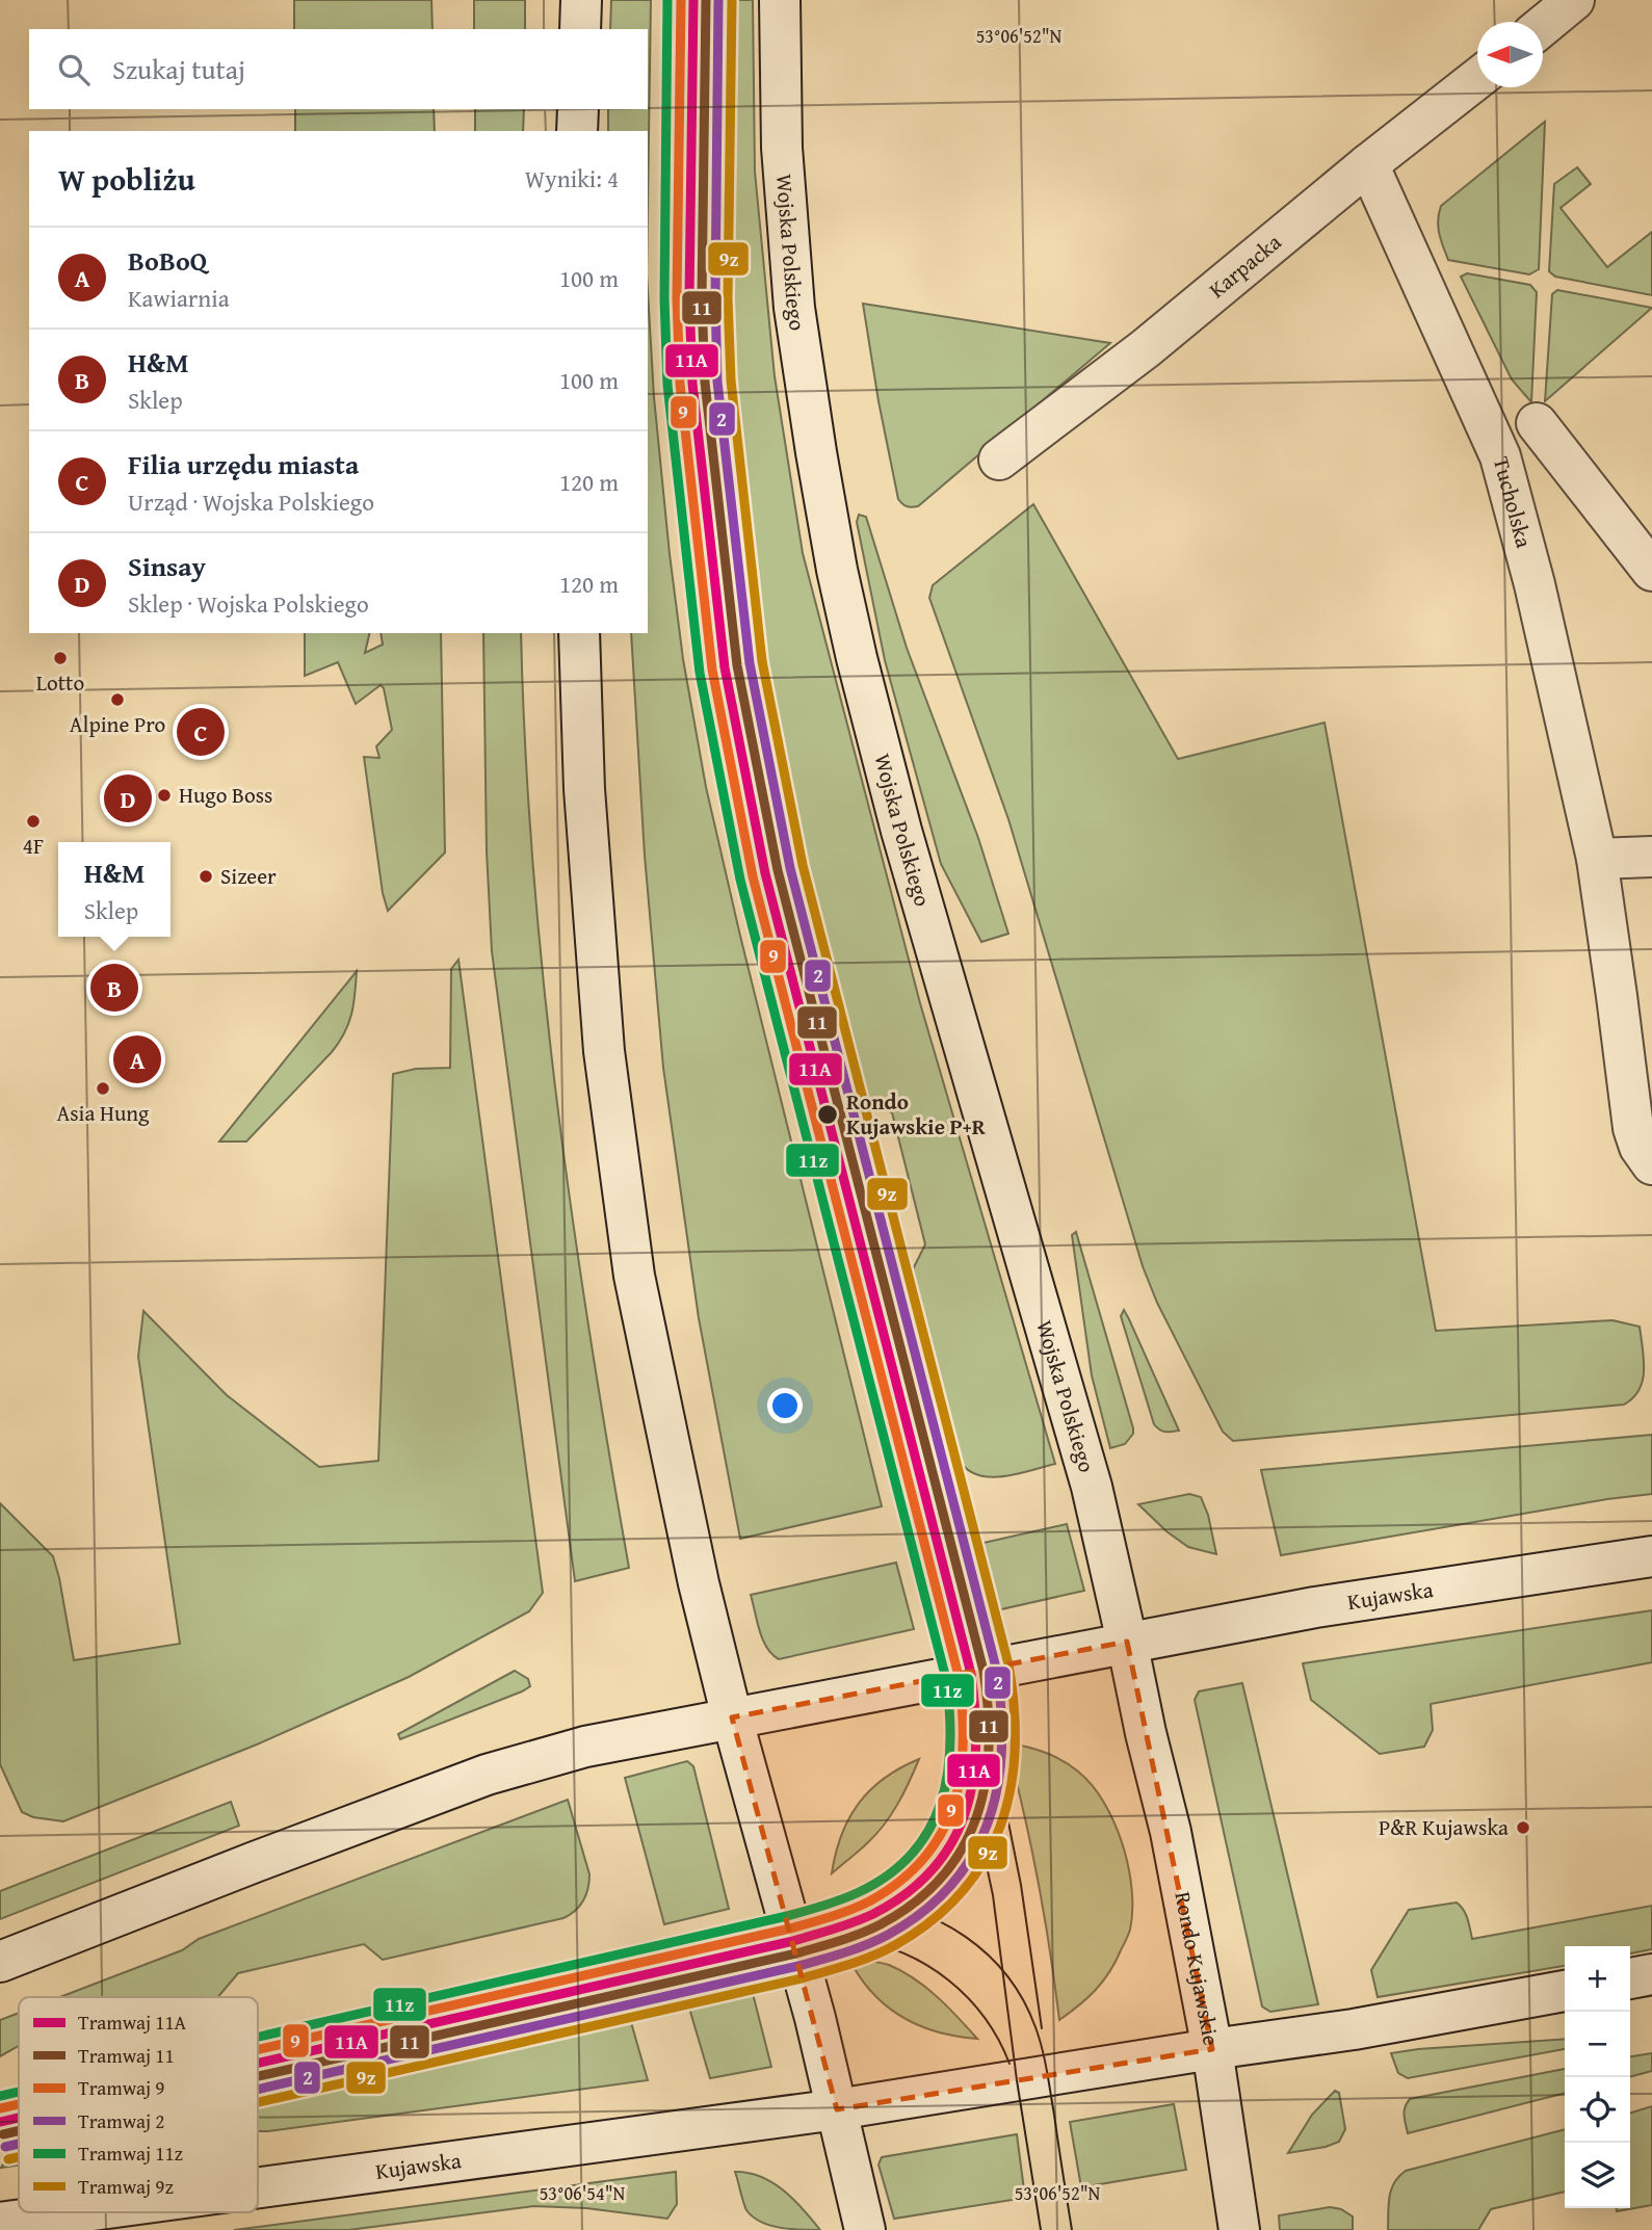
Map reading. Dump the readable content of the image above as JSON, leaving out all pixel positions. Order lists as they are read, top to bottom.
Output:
{
  "streets": {
    "street": [
      "Wojska Polskiego",
      "Karpacka",
      "Tucholska",
      "Kujawska",
      "Rondo Kujawskie"
    ]
  },
  "crossings": [
    ["Wojska Polskiego", "Kujawska"],
    ["Wojska Polskiego", "Rondo Kujawskie"],
    ["Karpacka", "Tucholska"],
    ["Kujawska", "Rondo Kujawskie"]
  ],
  "places": [
    "Lotto",
    "Alpine Pro",
    "Hugo Boss",
    "4F",
    "Sizeer",
    "Asia Hung",
    "Rondo Kujawskie P+R",
    "P&R Kujawska"
  ],
  "lines": [
    "tram line 11A",
    "tram line 11",
    "tram line 9",
    "tram line 2",
    "tram line 11z",
    "tram line 9z"
  ],
  "legend": [
    "Tramwaj 11A",
    "Tramwaj 11",
    "Tramwaj 9",
    "Tramwaj 2",
    "Tramwaj 11z",
    "Tramwaj 9z"
  ],
  "north": "left",
  "page": {
    "search": "Szukaj tutaj",
    "heading": ["W pobliżu", "Wyniki: 4"],
    "list": [
      {
        "mark": "A",
        "name": "BoBoQ",
        "note": "Kawiarnia",
        "value": "100 m"
      },
      {
        "mark": "B",
        "name": "H&M",
        "note": "Sklep",
        "value": "100 m"
      },
      {
        "mark": "C",
        "name": "Filia urzędu miasta",
        "note": "Urząd · Wojska Polskiego",
        "value": "120 m"
      },
      {
        "mark": "D",
        "name": "Sinsay",
        "note": "Sklep · Wojska Polskiego",
        "value": "120 m"
      }
    ],
    "pins": [
      "C",
      "D",
      "B",
      "A"
    ],
    "popup": ["H&M", "Sklep"],
    "map_buttons": ["+", "−"]
  },
  "coordinates": ["53°06'52\"N", "53°06'54\"N"]
}
